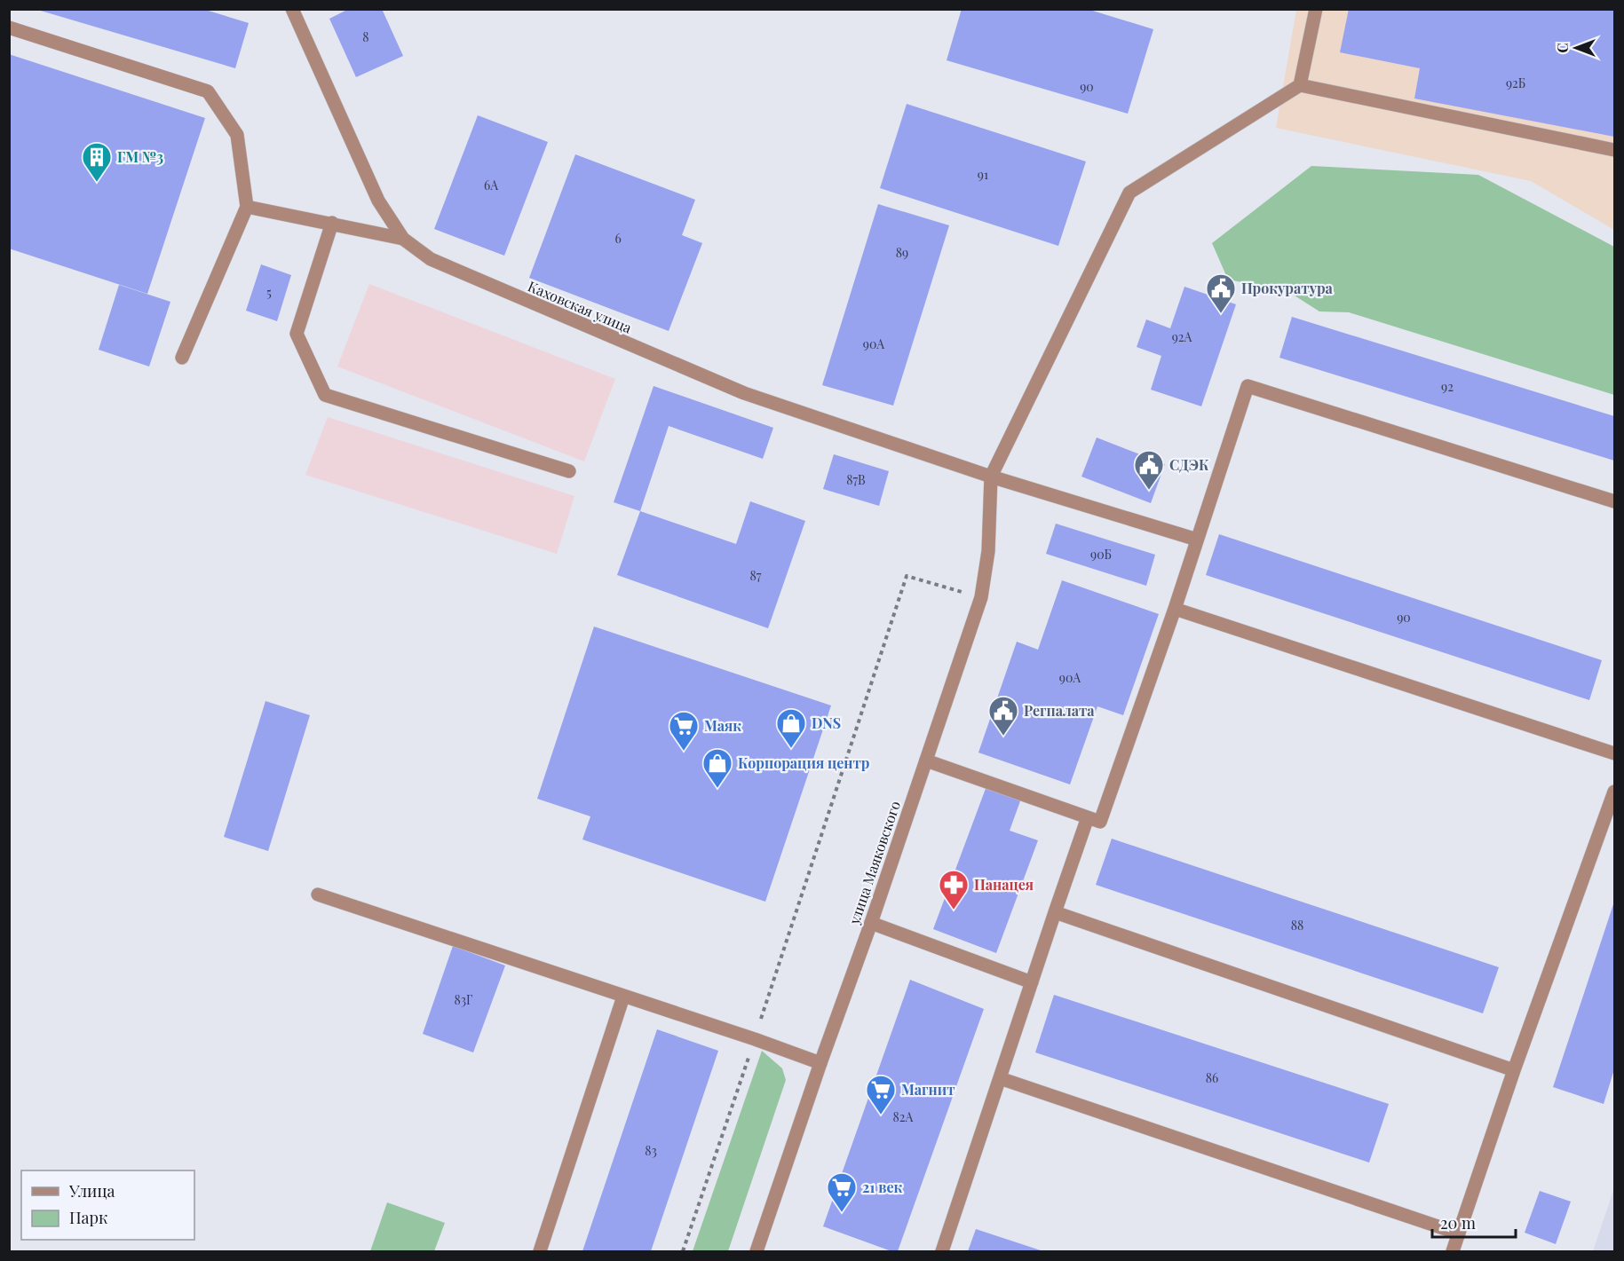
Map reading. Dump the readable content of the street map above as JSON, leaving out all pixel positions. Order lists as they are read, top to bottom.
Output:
{
  "streets": {
    "street": ["Каховская улица", "улица Маяковского"]
  },
  "crossings": [
    ["Каховская улица", "улица Маяковского"]
  ],
  "places": {
    "building": ["ГМ №3"],
    "public building": ["Прокуратура", "СДЭК", "Регпалата"],
    "shop": ["DNS", "Корпорация центр"],
    "supermarket": ["Маяк", "Магнит", "21 век"],
    "pharmacy": ["Панацея"]
  },
  "house_numbers": [
    "8",
    "92Б",
    "90",
    "91",
    "6А",
    "6",
    "89",
    "5",
    "92А",
    "90А",
    "92",
    "87В",
    "90Б",
    "87",
    "90",
    "90А",
    "88",
    "83Г",
    "86",
    "82А",
    "83"
  ],
  "legend": ["Улица", "Парк"],
  "scale_bar": "20 m",
  "north": "left"
}
